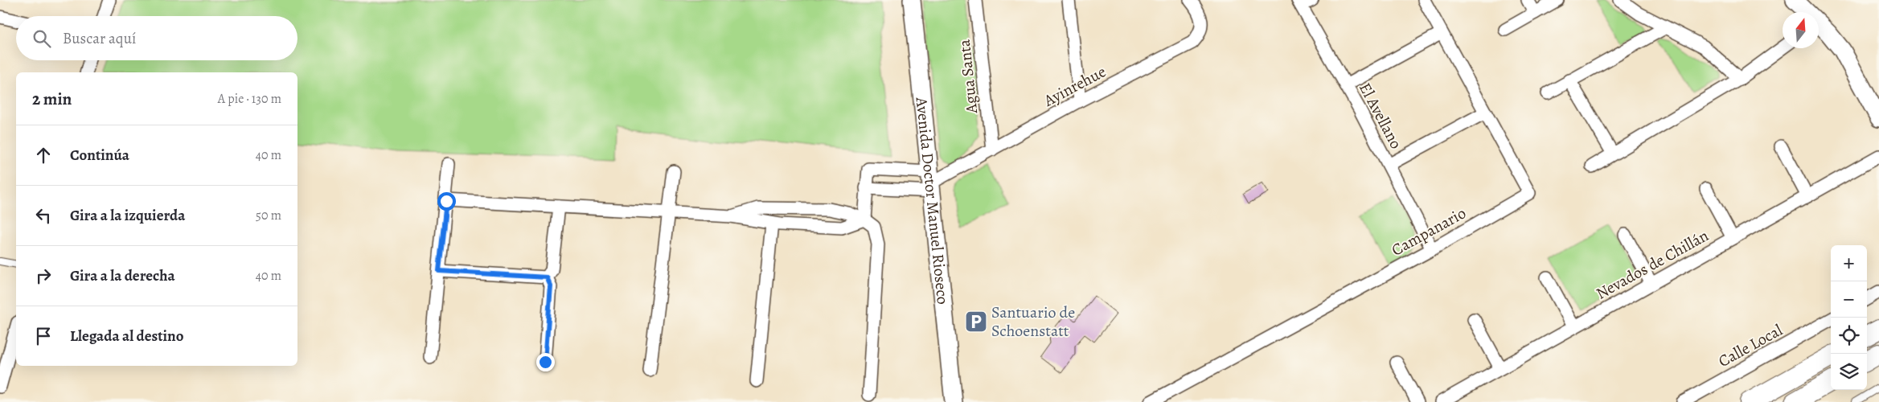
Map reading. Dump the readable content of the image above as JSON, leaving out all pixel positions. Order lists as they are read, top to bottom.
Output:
{
  "streets": {
    "street": [
      "Agua Santa",
      "Ayinrehue",
      "El Avellano",
      "Avenida Doctor Manuel Rioseco",
      "Campanario",
      "Nevados de Chillán",
      "Calle Local"
    ]
  },
  "crossings": [
    ["Agua Santa", "Ayinrehue"],
    ["Ayinrehue", "Avenida Doctor Manuel Rioseco"],
    ["El Avellano", "Campanario"]
  ],
  "places": {
    "parking": ["Santuario de Schoenstatt"]
  },
  "north": "top",
  "page": {
    "search": "Buscar aquí",
    "heading": ["2 min", "A pie · 130 m"],
    "list": [
      ["Continúa", "40 m"],
      ["Gira a la izquierda", "50 m"],
      ["Gira a la derecha", "40 m"],
      "Llegada al destino"
    ],
    "map_buttons": ["+", "−"]
  }
}
